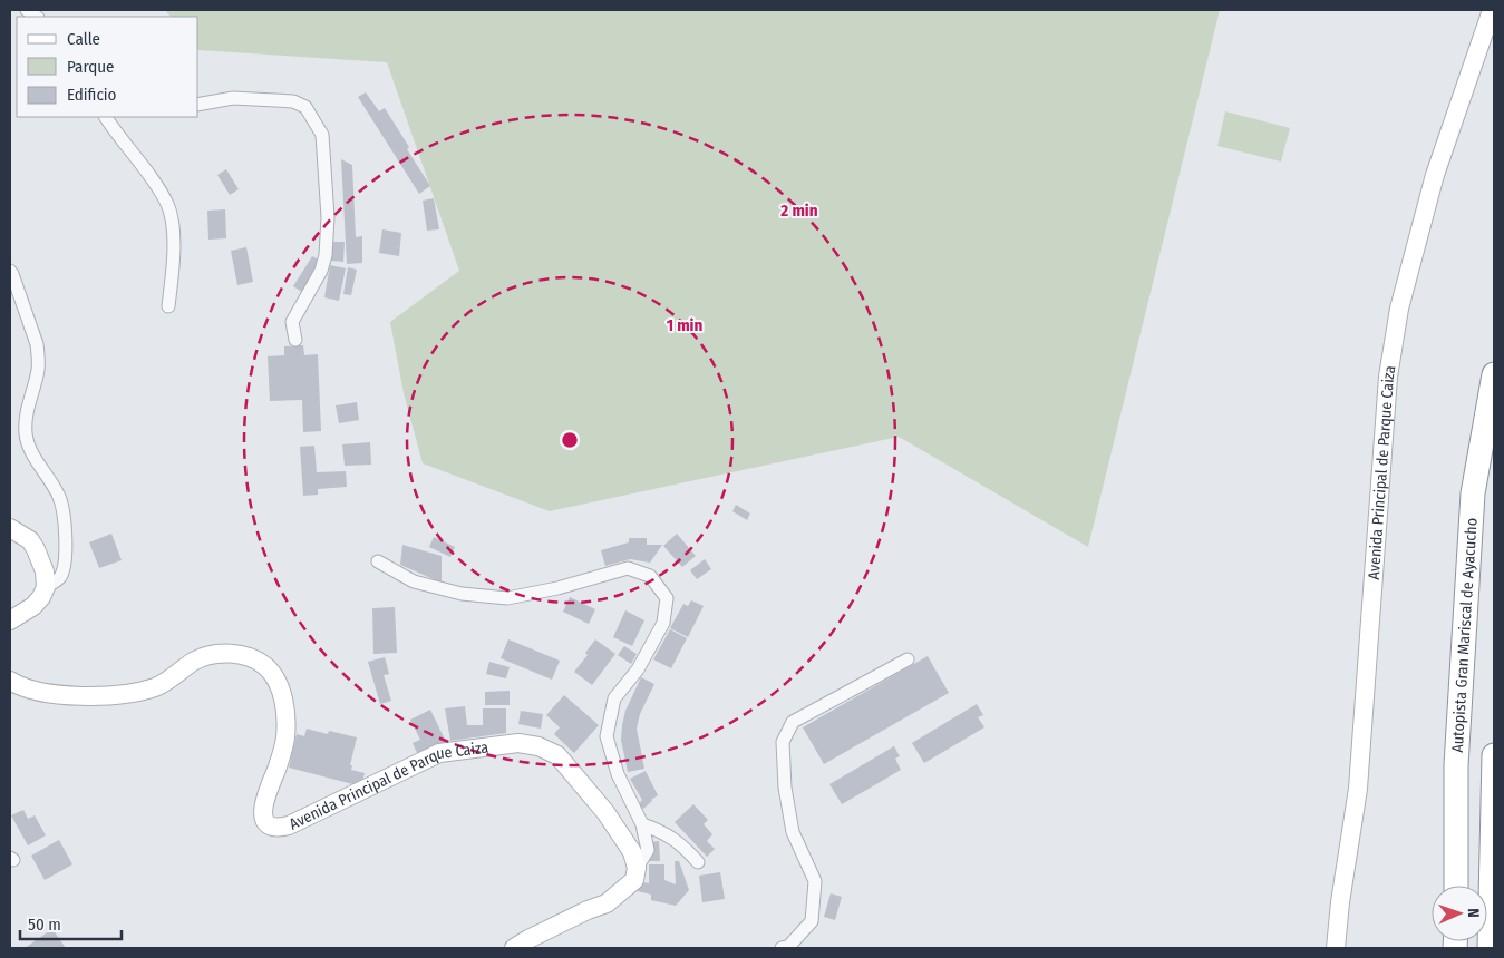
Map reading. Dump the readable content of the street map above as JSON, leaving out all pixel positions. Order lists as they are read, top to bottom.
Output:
{
  "streets": {
    "highway": ["Autopista Gran Mariscal de Ayacucho"],
    "street": ["Avenida Principal de Parque Caiza"]
  },
  "legend": ["Calle", "Parque", "Edificio"],
  "scale_bar": "50 m",
  "north": "right",
  "rings": ["2 min", "1 min"]
}
